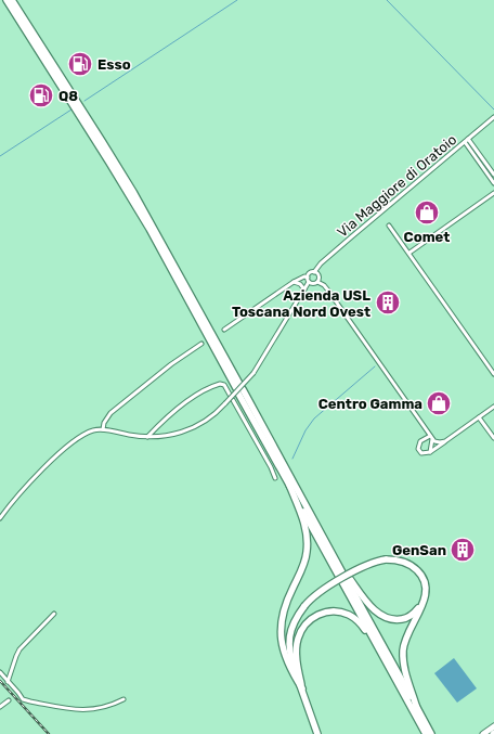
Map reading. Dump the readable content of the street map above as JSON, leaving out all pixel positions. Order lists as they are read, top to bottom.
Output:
{
  "streets": {
    "street": ["Via Maggiore di Oratoio"]
  },
  "places": {
    "fuel station": ["Esso", "Q8"],
    "shop": ["Comet", "Centro Gamma"],
    "building": ["Azienda USL Toscana Nord Ovest", "GenSan"]
  }
}
